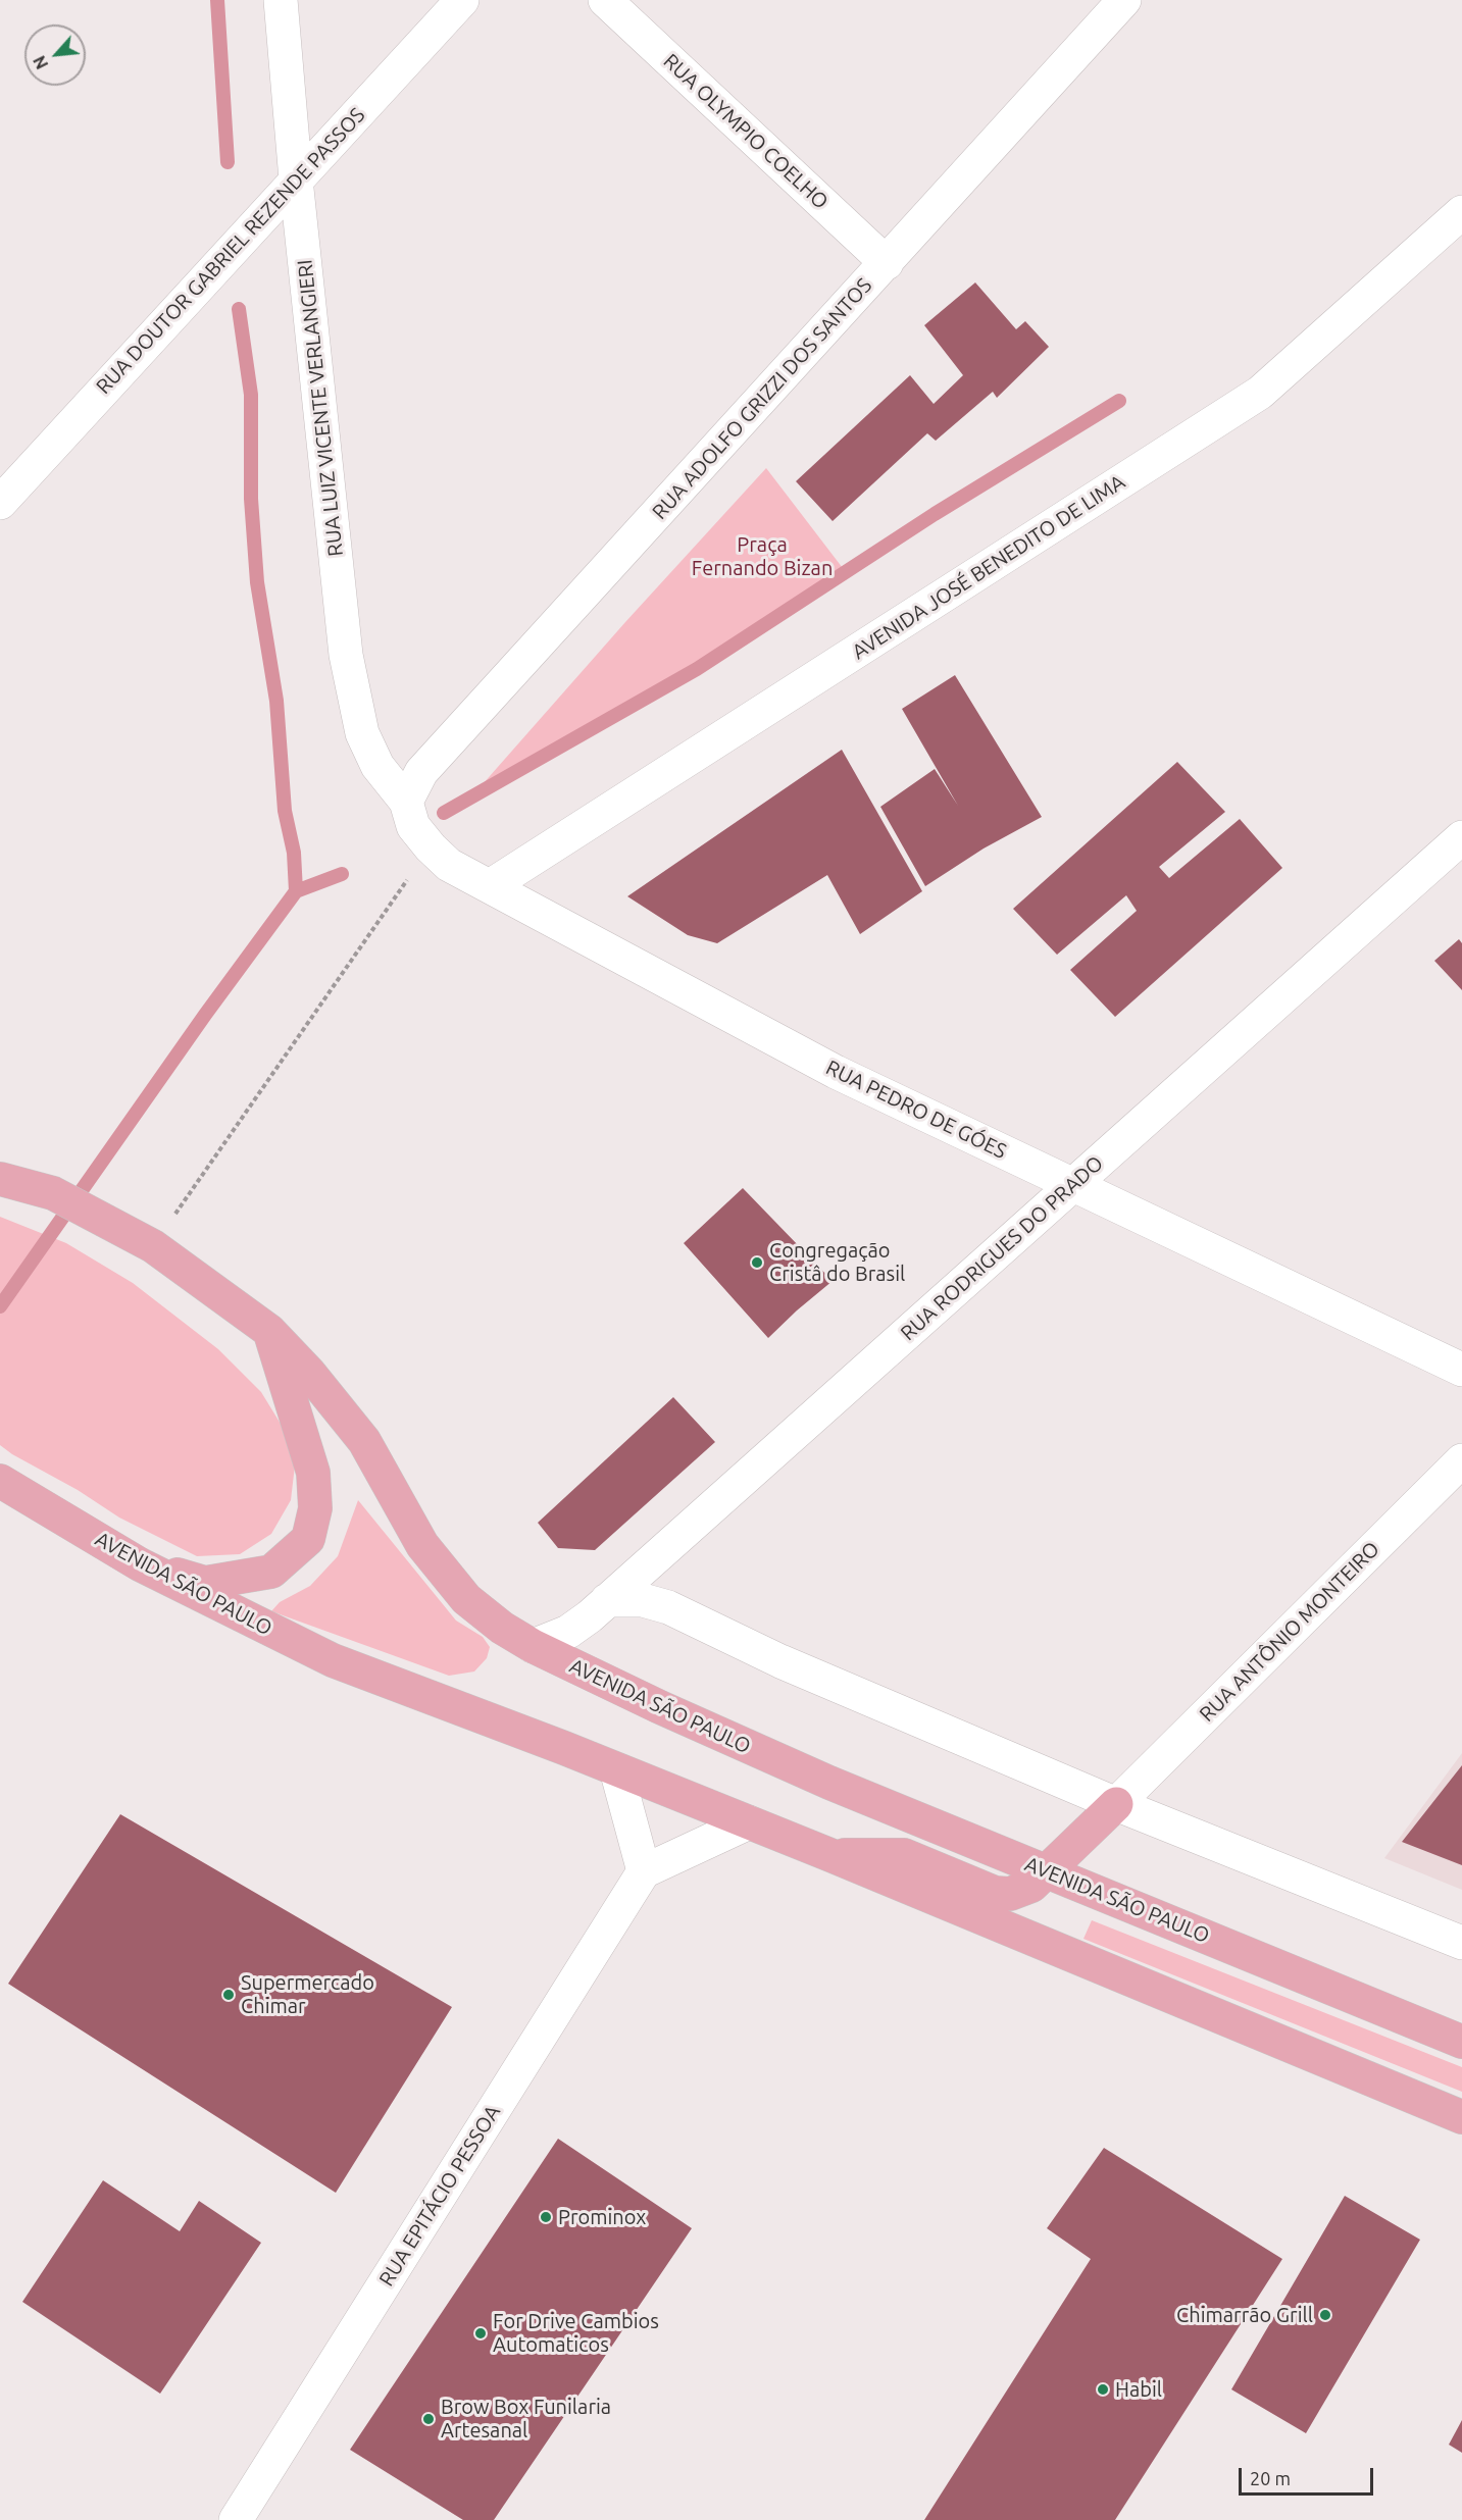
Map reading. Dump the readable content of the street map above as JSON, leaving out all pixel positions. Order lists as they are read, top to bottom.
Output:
{
  "streets": {
    "main road": ["AVENIDA SÃO PAULO"],
    "street": [
      "RUA OLYMPIO COELHO",
      "RUA DOUTOR GABRIEL REZENDE PASSOS",
      "RUA ADOLFO GRIZZI DOS SANTOS",
      "RUA LUIZ VICENTE VERLANGIERI",
      "AVENIDA JOSÉ BENEDITO DE LIMA",
      "RUA PEDRO DE GÓES",
      "RUA RODRIGUES DO PRADO",
      "RUA ANTÔNIO MONTEIRO",
      "RUA EPITÁCIO PESSOA"
    ]
  },
  "crossings": [
    ["RUA OLYMPIO COELHO", "RUA ADOLFO GRIZZI DOS SANTOS"],
    ["RUA DOUTOR GABRIEL REZENDE PASSOS", "RUA LUIZ VICENTE VERLANGIERI"],
    ["RUA ADOLFO GRIZZI DOS SANTOS", "RUA LUIZ VICENTE VERLANGIERI"],
    ["RUA ADOLFO GRIZZI DOS SANTOS", "RUA PEDRO DE GÓES"],
    ["RUA LUIZ VICENTE VERLANGIERI", "RUA PEDRO DE GÓES"],
    ["AVENIDA JOSÉ BENEDITO DE LIMA", "RUA PEDRO DE GÓES"],
    ["RUA PEDRO DE GÓES", "RUA RODRIGUES DO PRADO"],
    ["RUA RODRIGUES DO PRADO", "AVENIDA SÃO PAULO"]
  ],
  "parks": ["Praça Fernando Bizan"],
  "places": [
    "Congregação Cristâ do Brasil",
    "Supermercado Chimar",
    "Prominox",
    "Chimarrão Grill",
    "For Drive Cambios Automaticos",
    "Habil",
    "Brow Box Funilaria Artesanal"
  ],
  "scale_bar": "20 m",
  "north": "bottom left"
}
